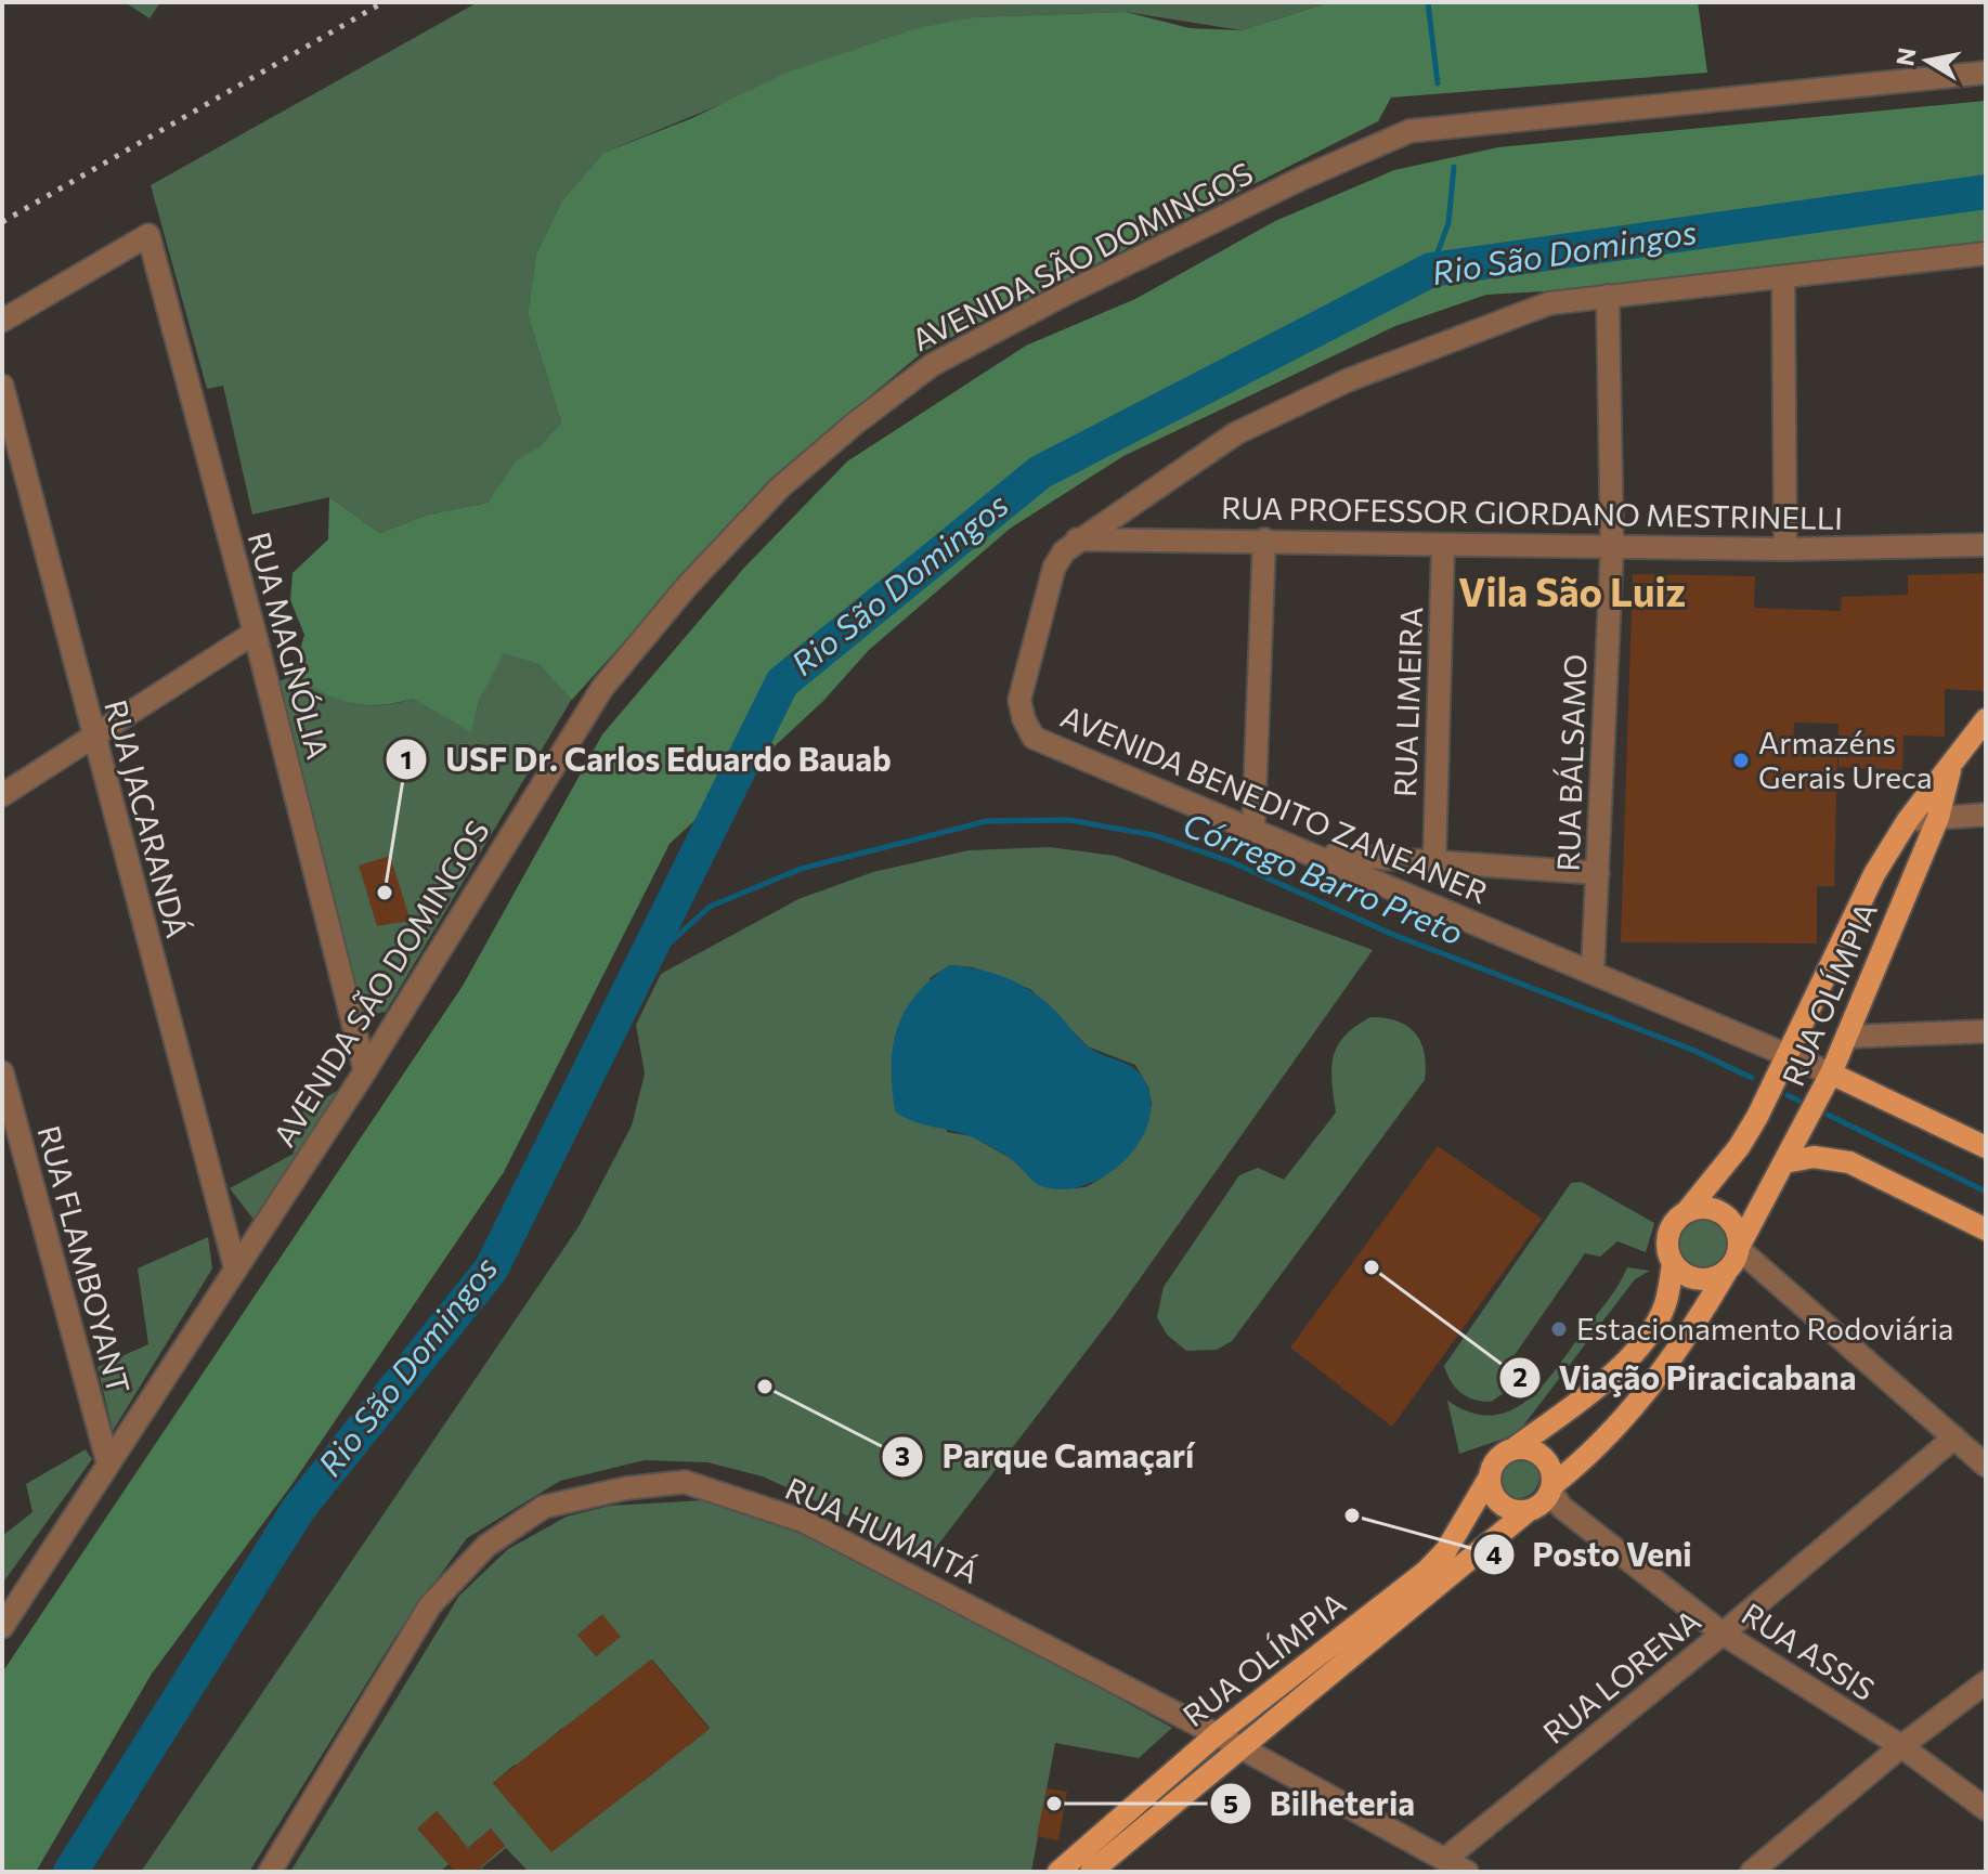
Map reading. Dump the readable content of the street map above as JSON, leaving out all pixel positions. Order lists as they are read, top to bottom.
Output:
{
  "streets": {
    "main road": ["RUA OLÍMPIA"],
    "street": [
      "AVENIDA SÃO DOMINGOS",
      "RUA PROFESSOR GIORDANO MESTRINELLI",
      "RUA MAGNÓLIA",
      "RUA LIMEIRA",
      "RUA BÁLSAMO",
      "AVENIDA BENEDITO ZANEANER",
      "RUA JACARANDÁ",
      "RUA FLAMBOYANT",
      "RUA HUMAITÁ",
      "RUA ASSIS",
      "RUA LORENA"
    ]
  },
  "crossings": [
    ["AVENIDA SÃO DOMINGOS", "RUA MAGNÓLIA"],
    ["AVENIDA SÃO DOMINGOS", "RUA JACARANDÁ"],
    ["AVENIDA SÃO DOMINGOS", "RUA FLAMBOYANT"],
    ["RUA PROFESSOR GIORDANO MESTRINELLI", "RUA LIMEIRA"],
    ["RUA PROFESSOR GIORDANO MESTRINELLI", "RUA BÁLSAMO"],
    ["RUA PROFESSOR GIORDANO MESTRINELLI", "AVENIDA BENEDITO ZANEANER"],
    ["RUA BÁLSAMO", "AVENIDA BENEDITO ZANEANER"],
    ["AVENIDA BENEDITO ZANEANER", "RUA OLÍMPIA"],
    ["RUA OLÍMPIA", "RUA HUMAITÁ"],
    ["RUA OLÍMPIA", "RUA ASSIS"],
    ["RUA HUMAITÁ", "RUA LORENA"],
    ["RUA ASSIS", "RUA LORENA"]
  ],
  "districts": ["Vila São Luiz"],
  "water": ["Rio São Domingos", "Córrego Barro Preto"],
  "places": [
    "Armazéns Gerais Ureca",
    "USF Dr. Carlos Eduardo Bauab",
    "Viação Piracicabana",
    "Estacionamento Rodoviária",
    "Parque Camaçarí",
    "Posto Veni",
    "Bilheteria"
  ],
  "north": "left"
}
